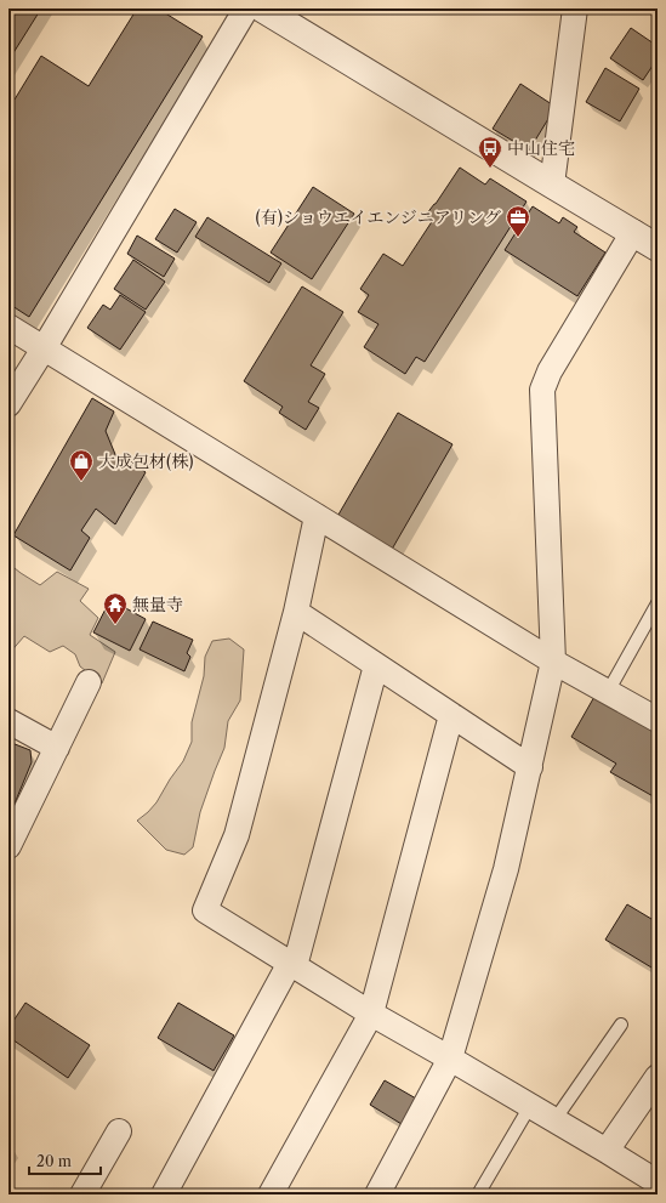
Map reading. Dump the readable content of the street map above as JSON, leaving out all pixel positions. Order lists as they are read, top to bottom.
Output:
{
  "places": {
    "bus stop": ["中山住宅"],
    "office": ["(有)ショウエイエンジニアリング"],
    "shop": ["大成包材(株)"],
    "temple": ["無量寺"]
  },
  "scale_bar": "20 m"
}
